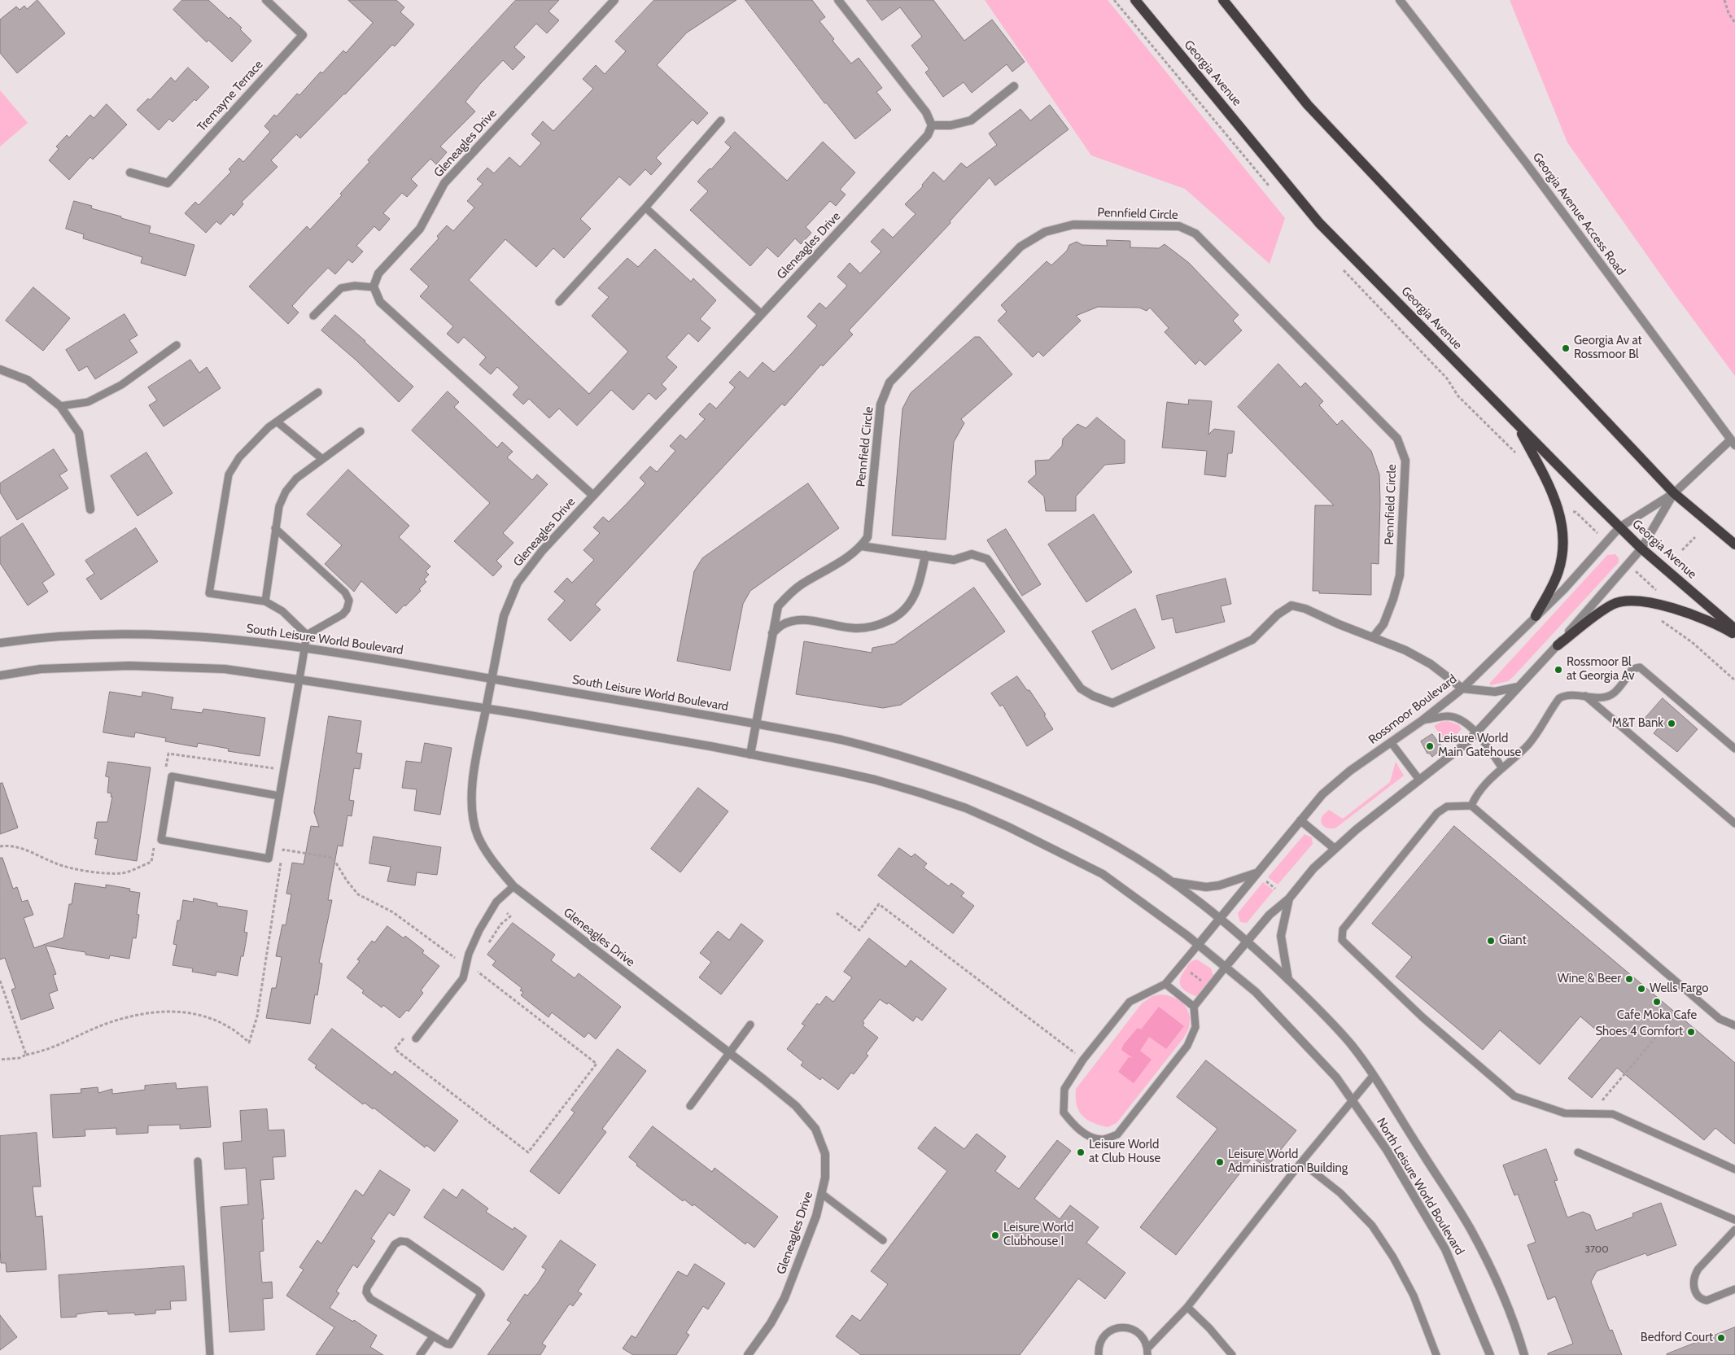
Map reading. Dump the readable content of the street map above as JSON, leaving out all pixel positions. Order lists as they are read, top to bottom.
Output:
{
  "streets": {
    "main road": ["Georgia Avenue"],
    "street": [
      "Tremayne Terrace",
      "Gleneagles Drive",
      "Pennfield Circle",
      "Georgia Avenue Access Road",
      "South Leisure World Boulevard",
      "Rossmoor Boulevard",
      "North Leisure World Boulevard"
    ]
  },
  "crossings": [
    ["Georgia Avenue", "Rossmoor Boulevard"],
    ["Gleneagles Drive", "South Leisure World Boulevard"],
    ["Georgia Avenue Access Road", "Rossmoor Boulevard"],
    ["South Leisure World Boulevard", "Rossmoor Boulevard"],
    ["South Leisure World Boulevard", "North Leisure World Boulevard"],
    ["Rossmoor Boulevard", "North Leisure World Boulevard"]
  ],
  "places": [
    "Georgia Av at Rossmoor Bl",
    "Rossmoor Bl at Georgia Av",
    "M&T Bank",
    "Leisure World Main Gatehouse",
    "Giant",
    "Wine & Beer",
    "Wells Fargo",
    "Cafe Moka Cafe",
    "Shoes 4 Comfort",
    "Leisure World at Club House",
    "Leisure World Administration Building",
    "Leisure World Clubhouse I",
    "Bedford Court"
  ],
  "house_numbers": ["3700"]
}
